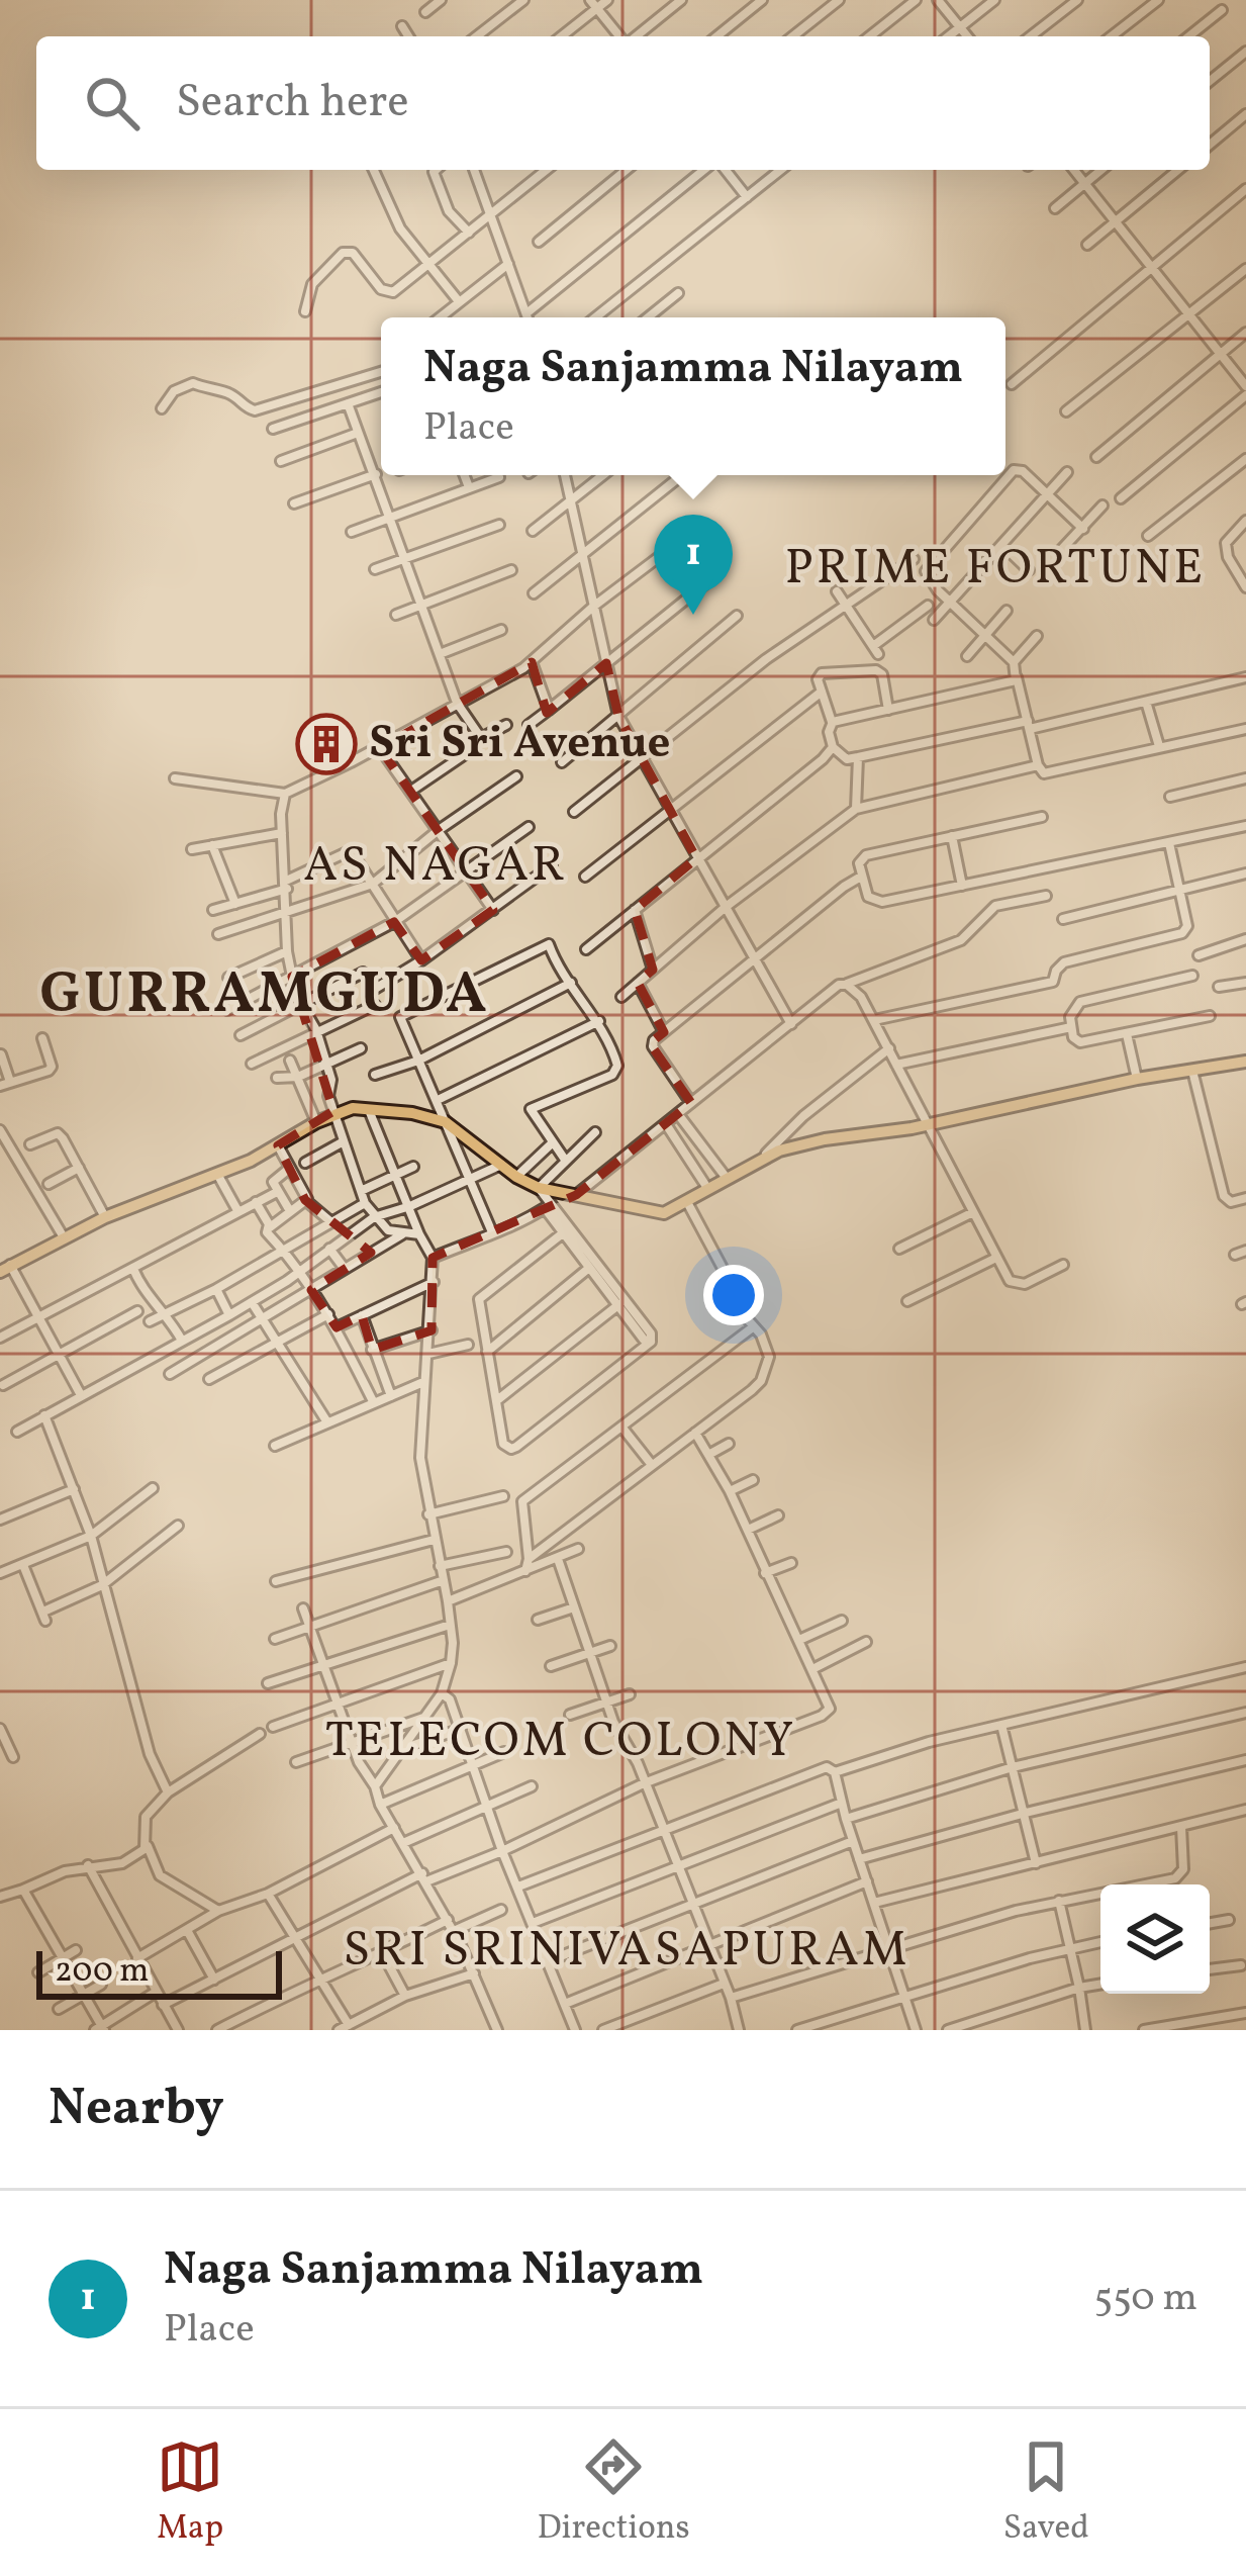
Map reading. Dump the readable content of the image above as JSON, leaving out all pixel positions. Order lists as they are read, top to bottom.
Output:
{
  "districts": [
    "PRIME FORTUNE",
    "AS NAGAR",
    "GURRAMGUDA",
    "TELECOM COLONY",
    "SRI SRINIVASAPURAM"
  ],
  "places": {
    "building": ["Sri Sri Avenue"]
  },
  "scale_bar": "200 m",
  "page": {
    "search": "Search here",
    "popup": ["Naga Sanjamma Nilayam", "Place"],
    "pins": "1",
    "scale": "200 m",
    "heading": "Nearby",
    "list": [
      {
        "mark": "1",
        "name": "Naga Sanjamma Nilayam",
        "note": "Place",
        "value": "550 m"
      }
    ],
    "nav": ["Map", "Directions", "Saved"]
  }
}
